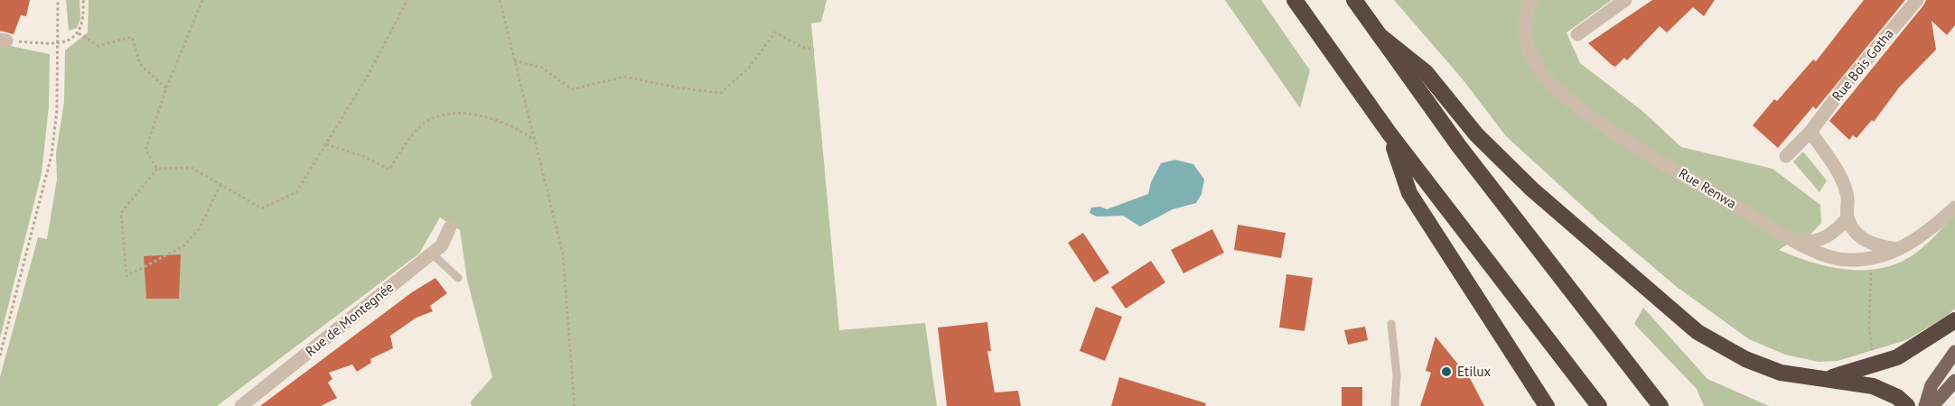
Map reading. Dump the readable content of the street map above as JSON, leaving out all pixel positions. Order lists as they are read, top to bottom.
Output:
{
  "streets": {
    "street": ["Rue Bois Gotha", "Rue Renwa", "Rue de Montegnée"]
  },
  "places": ["Etilux"]
}
